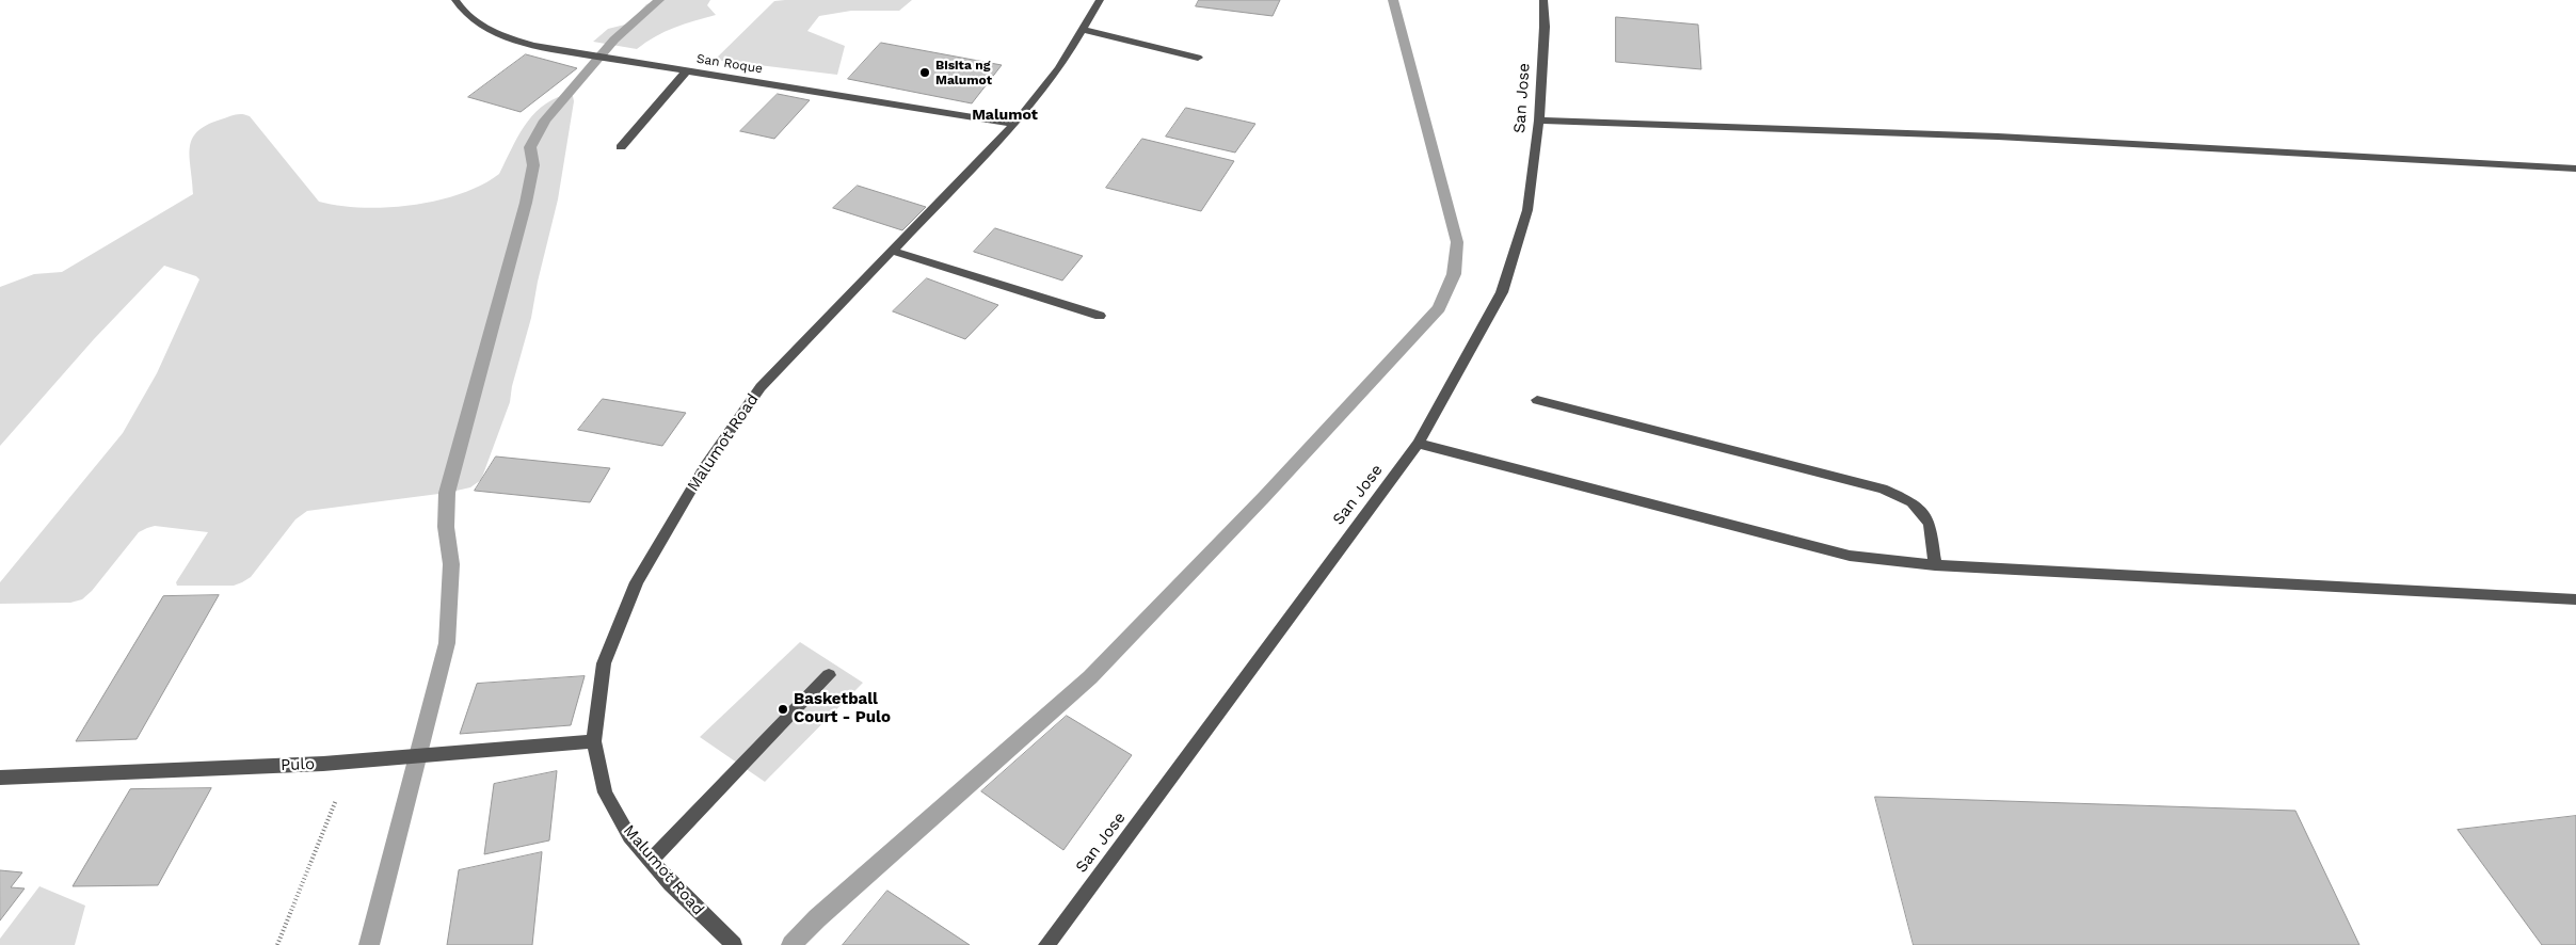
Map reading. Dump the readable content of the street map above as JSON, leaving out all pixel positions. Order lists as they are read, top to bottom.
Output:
{
  "streets": {
    "street": [
      "San Roque",
      "San Jose",
      "Malumot Road",
      "Pulo"
    ]
  },
  "crossings": [
    ["San Roque", "Malumot Road"],
    ["Malumot Road", "Pulo"]
  ],
  "districts": ["Malumot"],
  "places": ["Bisita ng Malumot", "Basketball Court - Pulo"]
}
